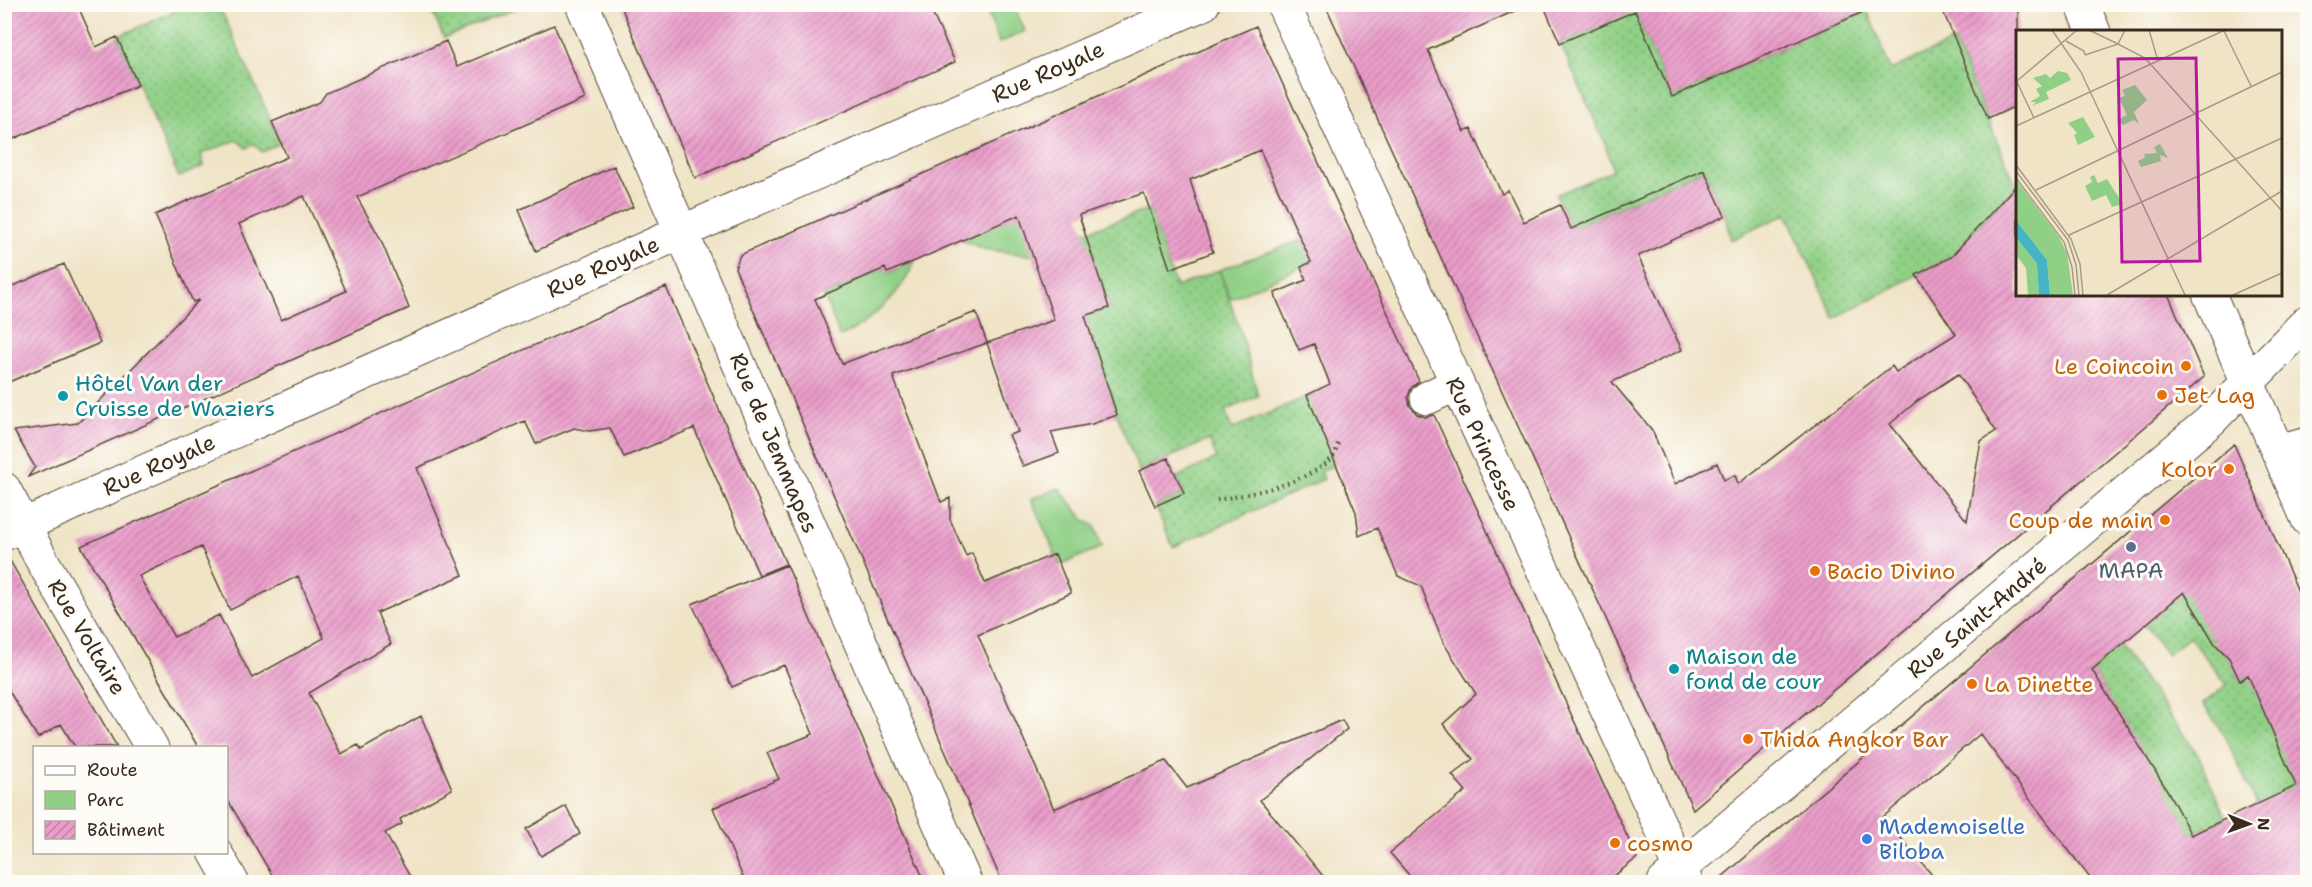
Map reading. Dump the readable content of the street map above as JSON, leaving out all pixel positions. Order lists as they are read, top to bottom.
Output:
{
  "streets": {
    "street": [
      "Rue Royale",
      "Rue de Jemmapes",
      "Rue Princesse",
      "Rue Saint-André",
      "Rue Voltaire"
    ]
  },
  "crossings": [
    ["Rue Royale", "Rue de Jemmapes"],
    ["Rue Royale", "Rue Voltaire"],
    ["Rue Princesse", "Rue Saint-André"]
  ],
  "places": [
    "Le Coincoin",
    "Jet Lag",
    "Hôtel Van der Cruisse de Waziers",
    "Kolor",
    "Coup de main",
    "MAPA",
    "Bacio Divino",
    "Maison de fond de cour",
    "La Dinette",
    "Thida Angkor Bar",
    "Mademoiselle Biloba",
    "cosmo"
  ],
  "legend": ["Route", "Parc", "Bâtiment"],
  "north": "right"
}
